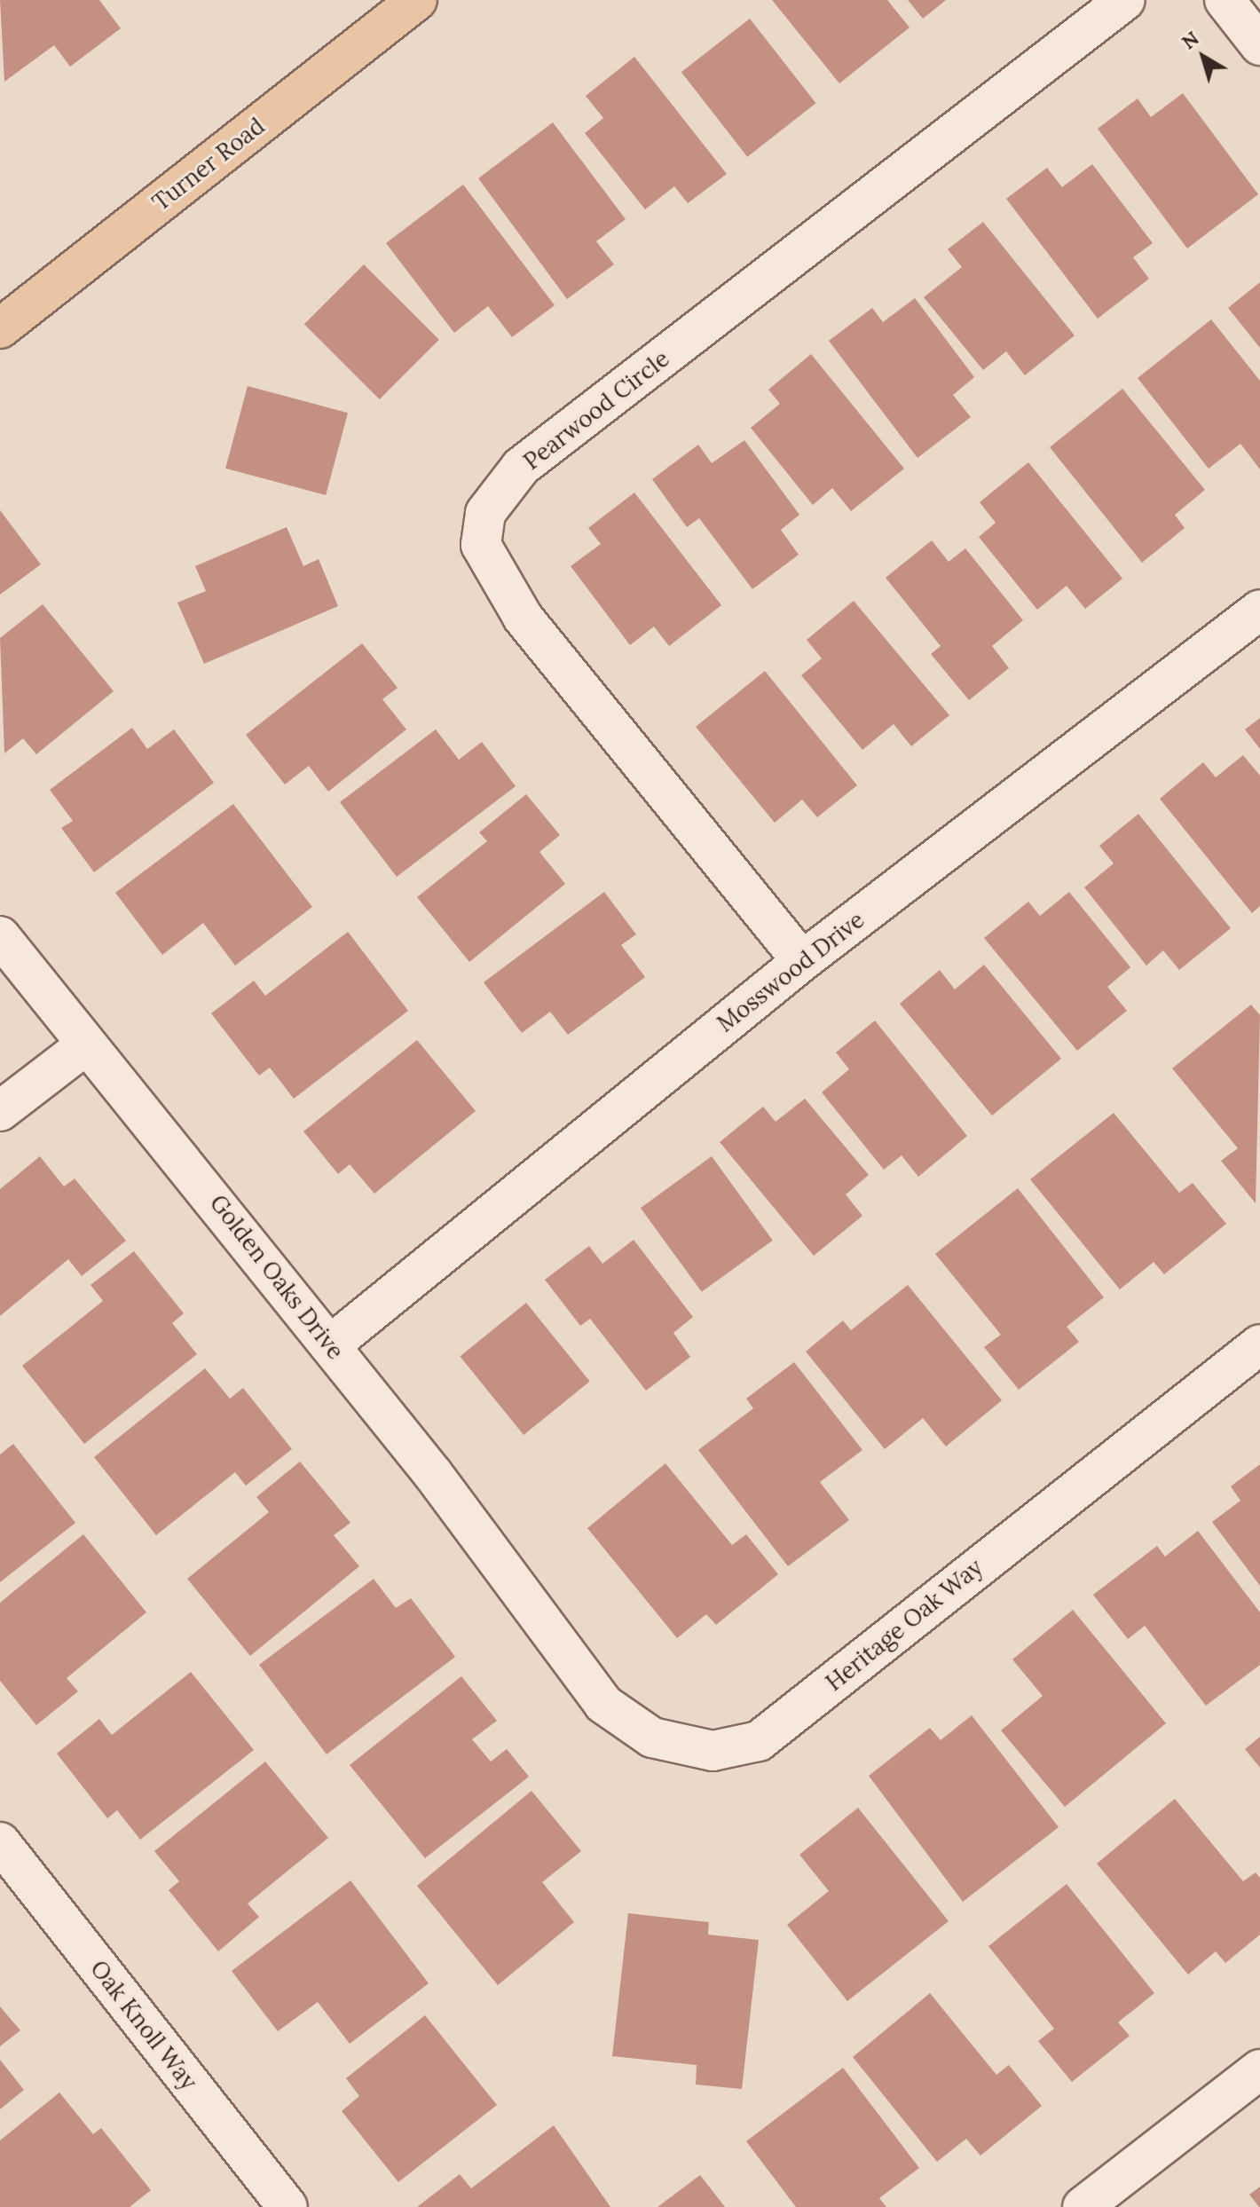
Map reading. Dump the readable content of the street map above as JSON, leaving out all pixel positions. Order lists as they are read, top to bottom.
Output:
{
  "streets": {
    "main road": ["Turner Road"],
    "street": [
      "Pearwood Circle",
      "Mosswood Drive",
      "Golden Oaks Drive",
      "Heritage Oak Way",
      "Oak Knoll Way"
    ]
  },
  "crossings": [
    ["Pearwood Circle", "Mosswood Drive"],
    ["Mosswood Drive", "Golden Oaks Drive"],
    ["Golden Oaks Drive", "Heritage Oak Way"]
  ],
  "north": "top left"
}
